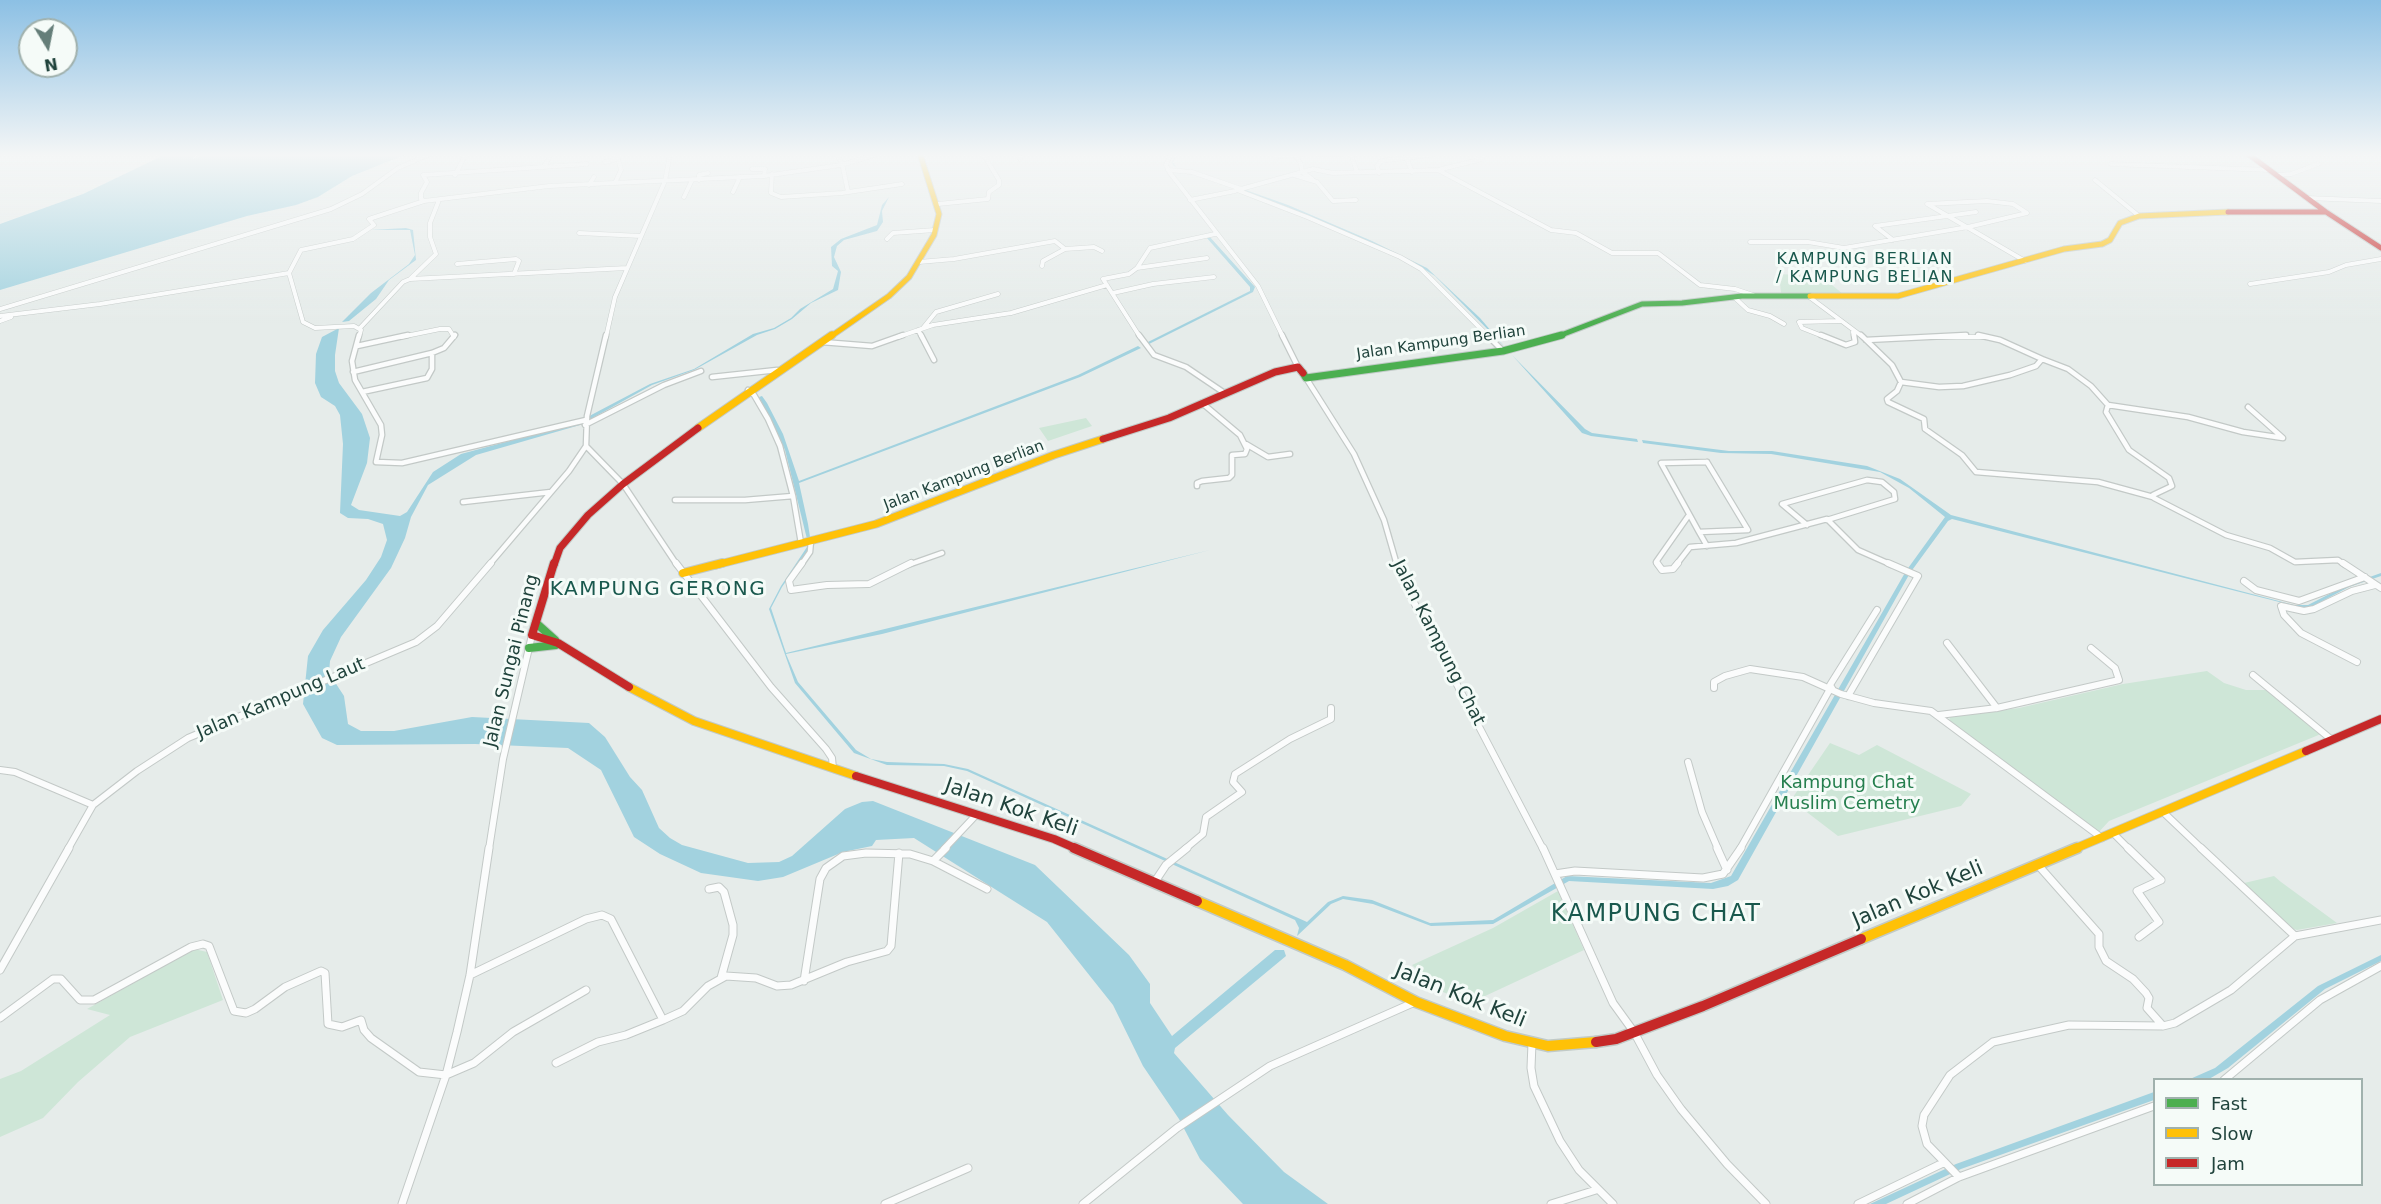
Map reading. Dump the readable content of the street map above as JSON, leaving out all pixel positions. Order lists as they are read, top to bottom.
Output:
{
  "streets": {
    "street": [
      "Jalan Kampung Berlian",
      "Jalan Kampung Chat",
      "Jalan Sungai Pinang",
      "Jalan Kampung Laut",
      "Jalan Kok Keli"
    ]
  },
  "crossings": [
    ["Jalan Kampung Berlian", "Jalan Kampung Chat"],
    ["Jalan Sungai Pinang", "Jalan Kok Keli"]
  ],
  "districts": ["KAMPUNG BERLIAN / KAMPUNG BELIAN", "KAMPUNG GERONG", "KAMPUNG CHAT"],
  "parks": ["Kampung Chat Muslim Cemetry"],
  "legend": ["Fast", "Slow", "Jam"],
  "north": "bottom"
}
